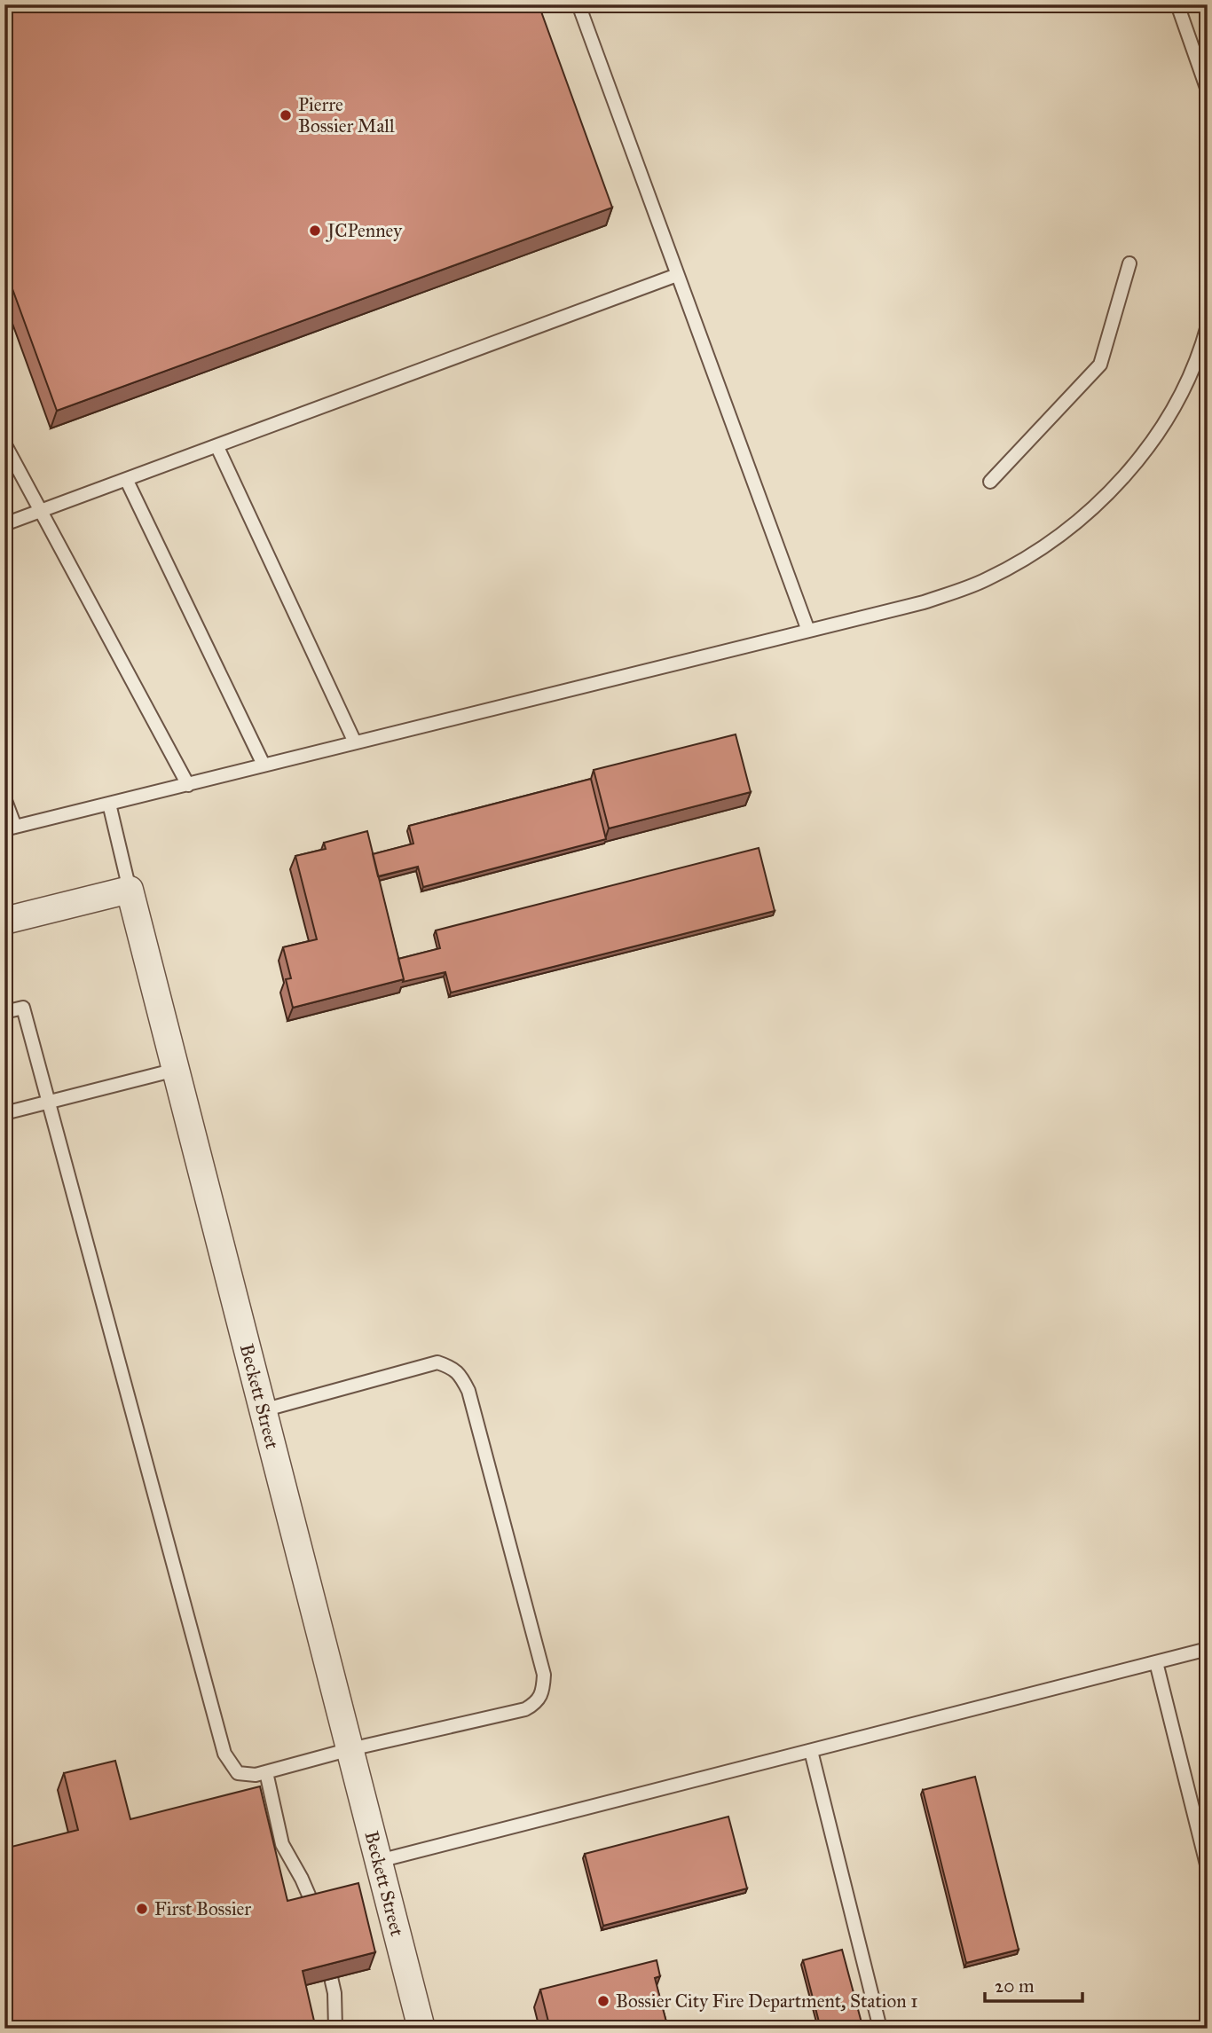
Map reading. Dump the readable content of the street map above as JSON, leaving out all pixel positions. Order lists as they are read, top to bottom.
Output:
{
  "streets": {
    "street": ["Beckett Street"]
  },
  "places": [
    "Pierre Bossier Mall",
    "JCPenney",
    "First Bossier",
    "Bossier City Fire Department, Station 1"
  ],
  "scale_bar": "20 m"
}
